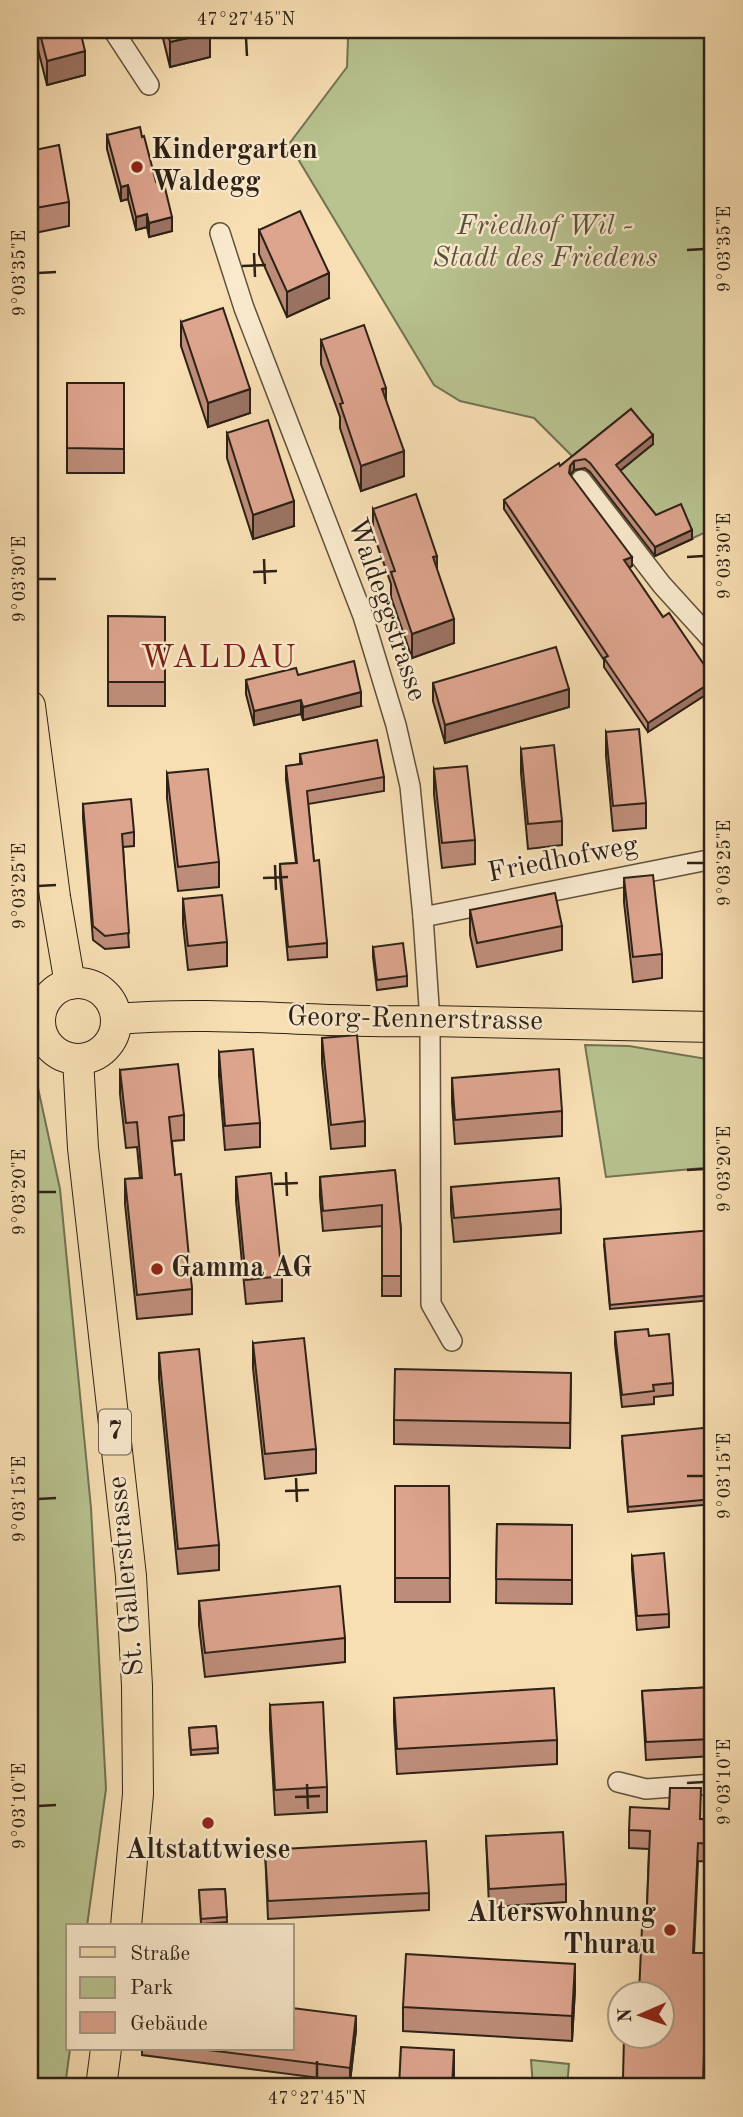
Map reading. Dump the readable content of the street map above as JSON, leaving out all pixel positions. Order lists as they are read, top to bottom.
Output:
{
  "streets": {
    "main road": ["Georg-Rennerstrasse", "7", "St. Gallerstrasse"],
    "street": ["Waldeggstrasse", "Friedhofweg"]
  },
  "crossings": [
    ["Waldeggstrasse", "Friedhofweg"],
    ["Waldeggstrasse", "Georg-Rennerstrasse"],
    ["Georg-Rennerstrasse", "St. Gallerstrasse"]
  ],
  "districts": ["WALDAU"],
  "parks": ["Friedhof Wil - Stadt des Friedens"],
  "places": [
    "Kindergarten Waldegg",
    "Gamma AG",
    "Altstattwiese",
    "Alterswohnung Thurau"
  ],
  "legend": ["Straße", "Park", "Gebäude"],
  "north": "left",
  "coordinates": [
    "47°27'45\"N",
    "9°03'35\"E",
    "9°03'30\"E",
    "9°03'25\"E",
    "9°03'20\"E",
    "9°03'15\"E",
    "9°03'10\"E"
  ]
}
